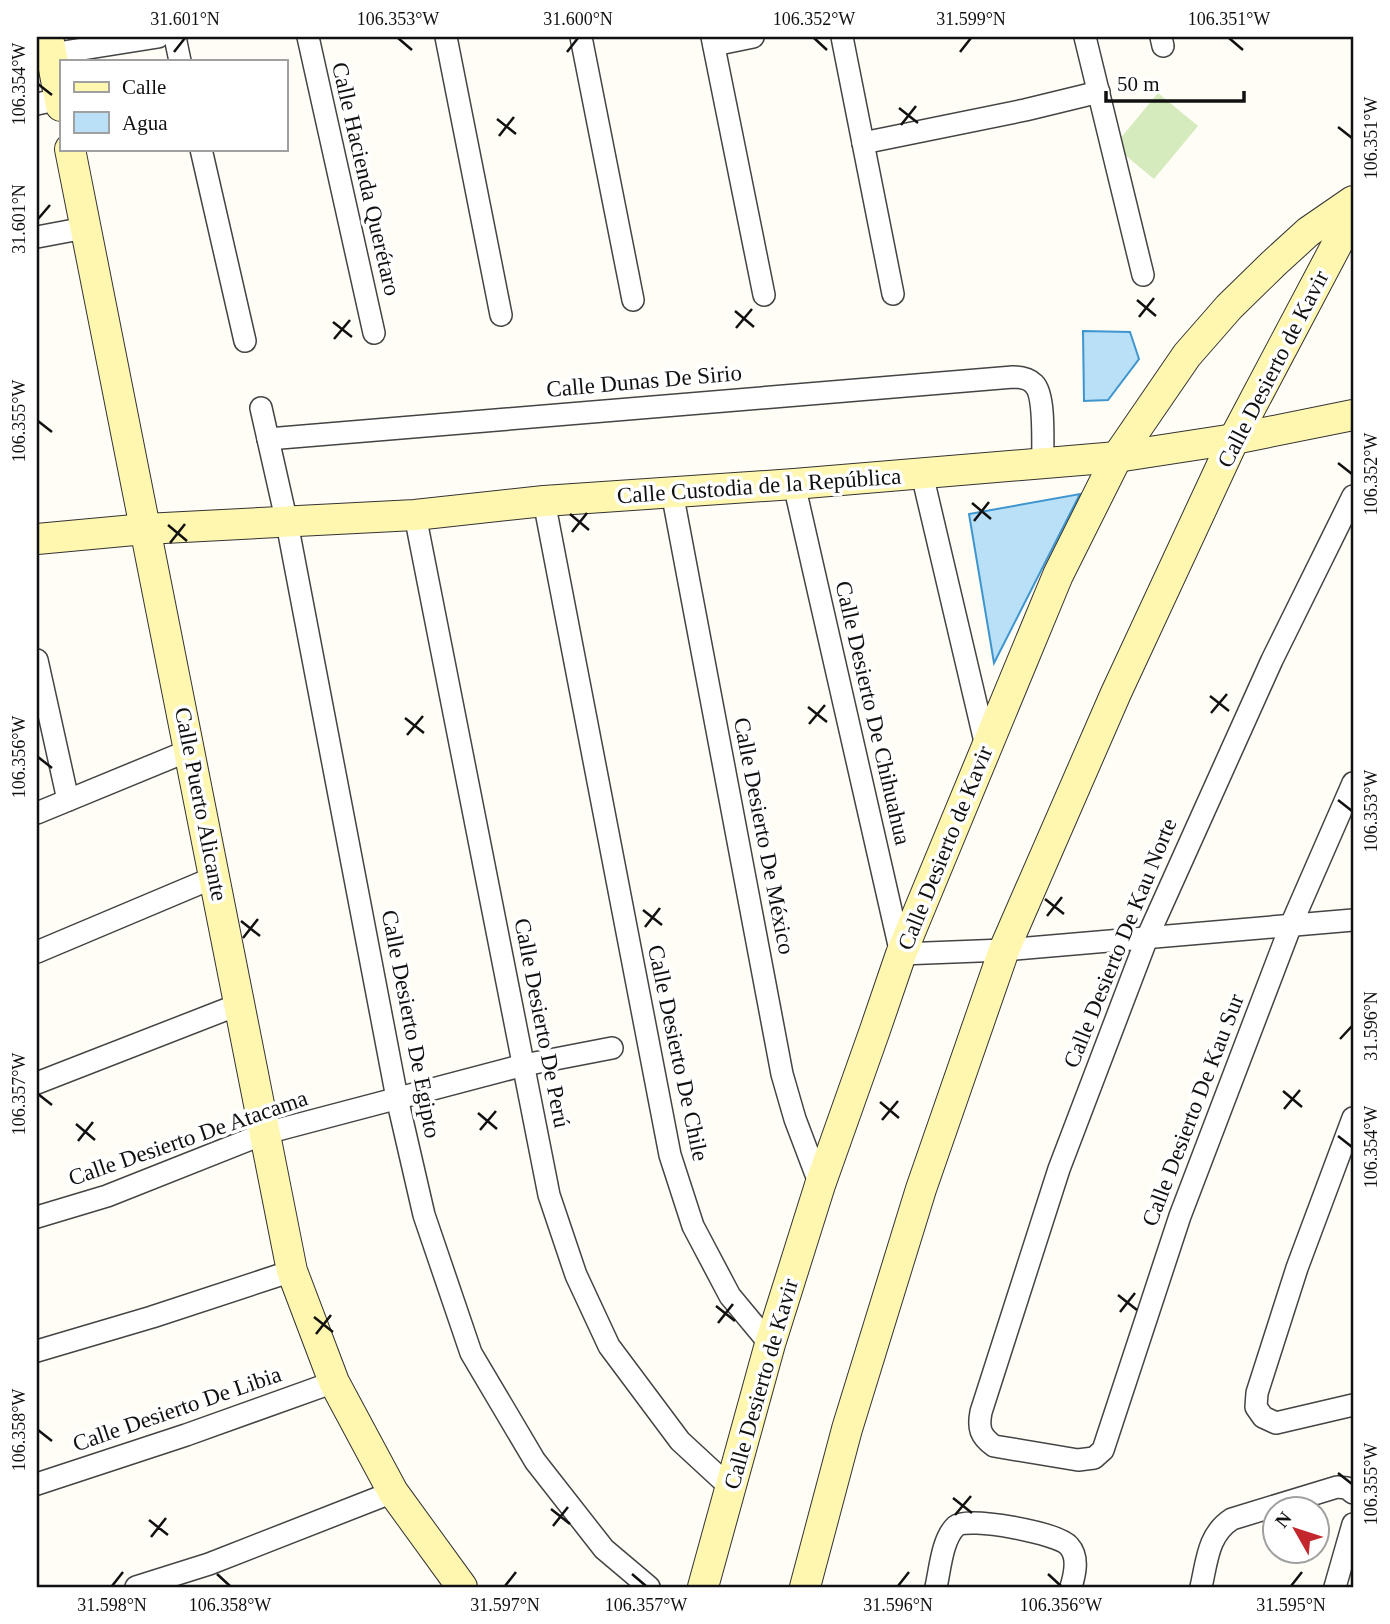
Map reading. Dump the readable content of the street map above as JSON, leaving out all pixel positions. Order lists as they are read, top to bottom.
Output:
{
  "streets": {
    "street": [
      "Calle Hacienda Querétaro",
      "Calle Desierto de Kavir",
      "Calle Dunas De Sirio",
      "Calle Custodia de la República",
      "Calle Desierto De Chihuahua",
      "Calle Puerto Alicante",
      "Calle Desierto De México",
      "Calle Desierto De Kau Norte",
      "Calle Desierto De Perú",
      "Calle Desierto De Egipto",
      "Calle Desierto De Chile",
      "Calle Desierto De Kau Sur",
      "Calle Desierto De Atacama",
      "Calle Desierto De Libia"
    ]
  },
  "crossings": [
    ["Calle Desierto de Kavir", "Calle Custodia de la República"],
    ["Calle Desierto de Kavir", "Calle Desierto De Chihuahua"],
    ["Calle Desierto de Kavir", "Calle Desierto De México"],
    ["Calle Desierto de Kavir", "Calle Desierto De Perú"],
    ["Calle Desierto de Kavir", "Calle Desierto De Chile"],
    ["Calle Dunas De Sirio", "Calle Custodia de la República"],
    ["Calle Dunas De Sirio", "Calle Desierto De Egipto"],
    ["Calle Custodia de la República", "Calle Desierto De Chihuahua"],
    ["Calle Custodia de la República", "Calle Puerto Alicante"],
    ["Calle Custodia de la República", "Calle Desierto De México"],
    ["Calle Custodia de la República", "Calle Desierto De Perú"],
    ["Calle Custodia de la República", "Calle Desierto De Egipto"],
    ["Calle Custodia de la República", "Calle Desierto De Chile"],
    ["Calle Puerto Alicante", "Calle Desierto De Atacama"],
    ["Calle Puerto Alicante", "Calle Desierto De Libia"],
    ["Calle Desierto De Kau Norte", "Calle Desierto De Kau Sur"],
    ["Calle Desierto De Perú", "Calle Desierto De Atacama"],
    ["Calle Desierto De Egipto", "Calle Desierto De Atacama"]
  ],
  "legend": ["Calle", "Agua"],
  "scale_bar": "50 m",
  "north": "top left",
  "coordinates": [
    "31.601°N",
    "106.353°W",
    "31.600°N",
    "106.352°W",
    "31.599°N",
    "106.351°W",
    "106.354°W",
    "106.355°W",
    "106.356°W",
    "31.596°N",
    "106.357°W",
    "106.358°W",
    "31.598°N",
    "31.597°N",
    "31.595°N"
  ]
}
